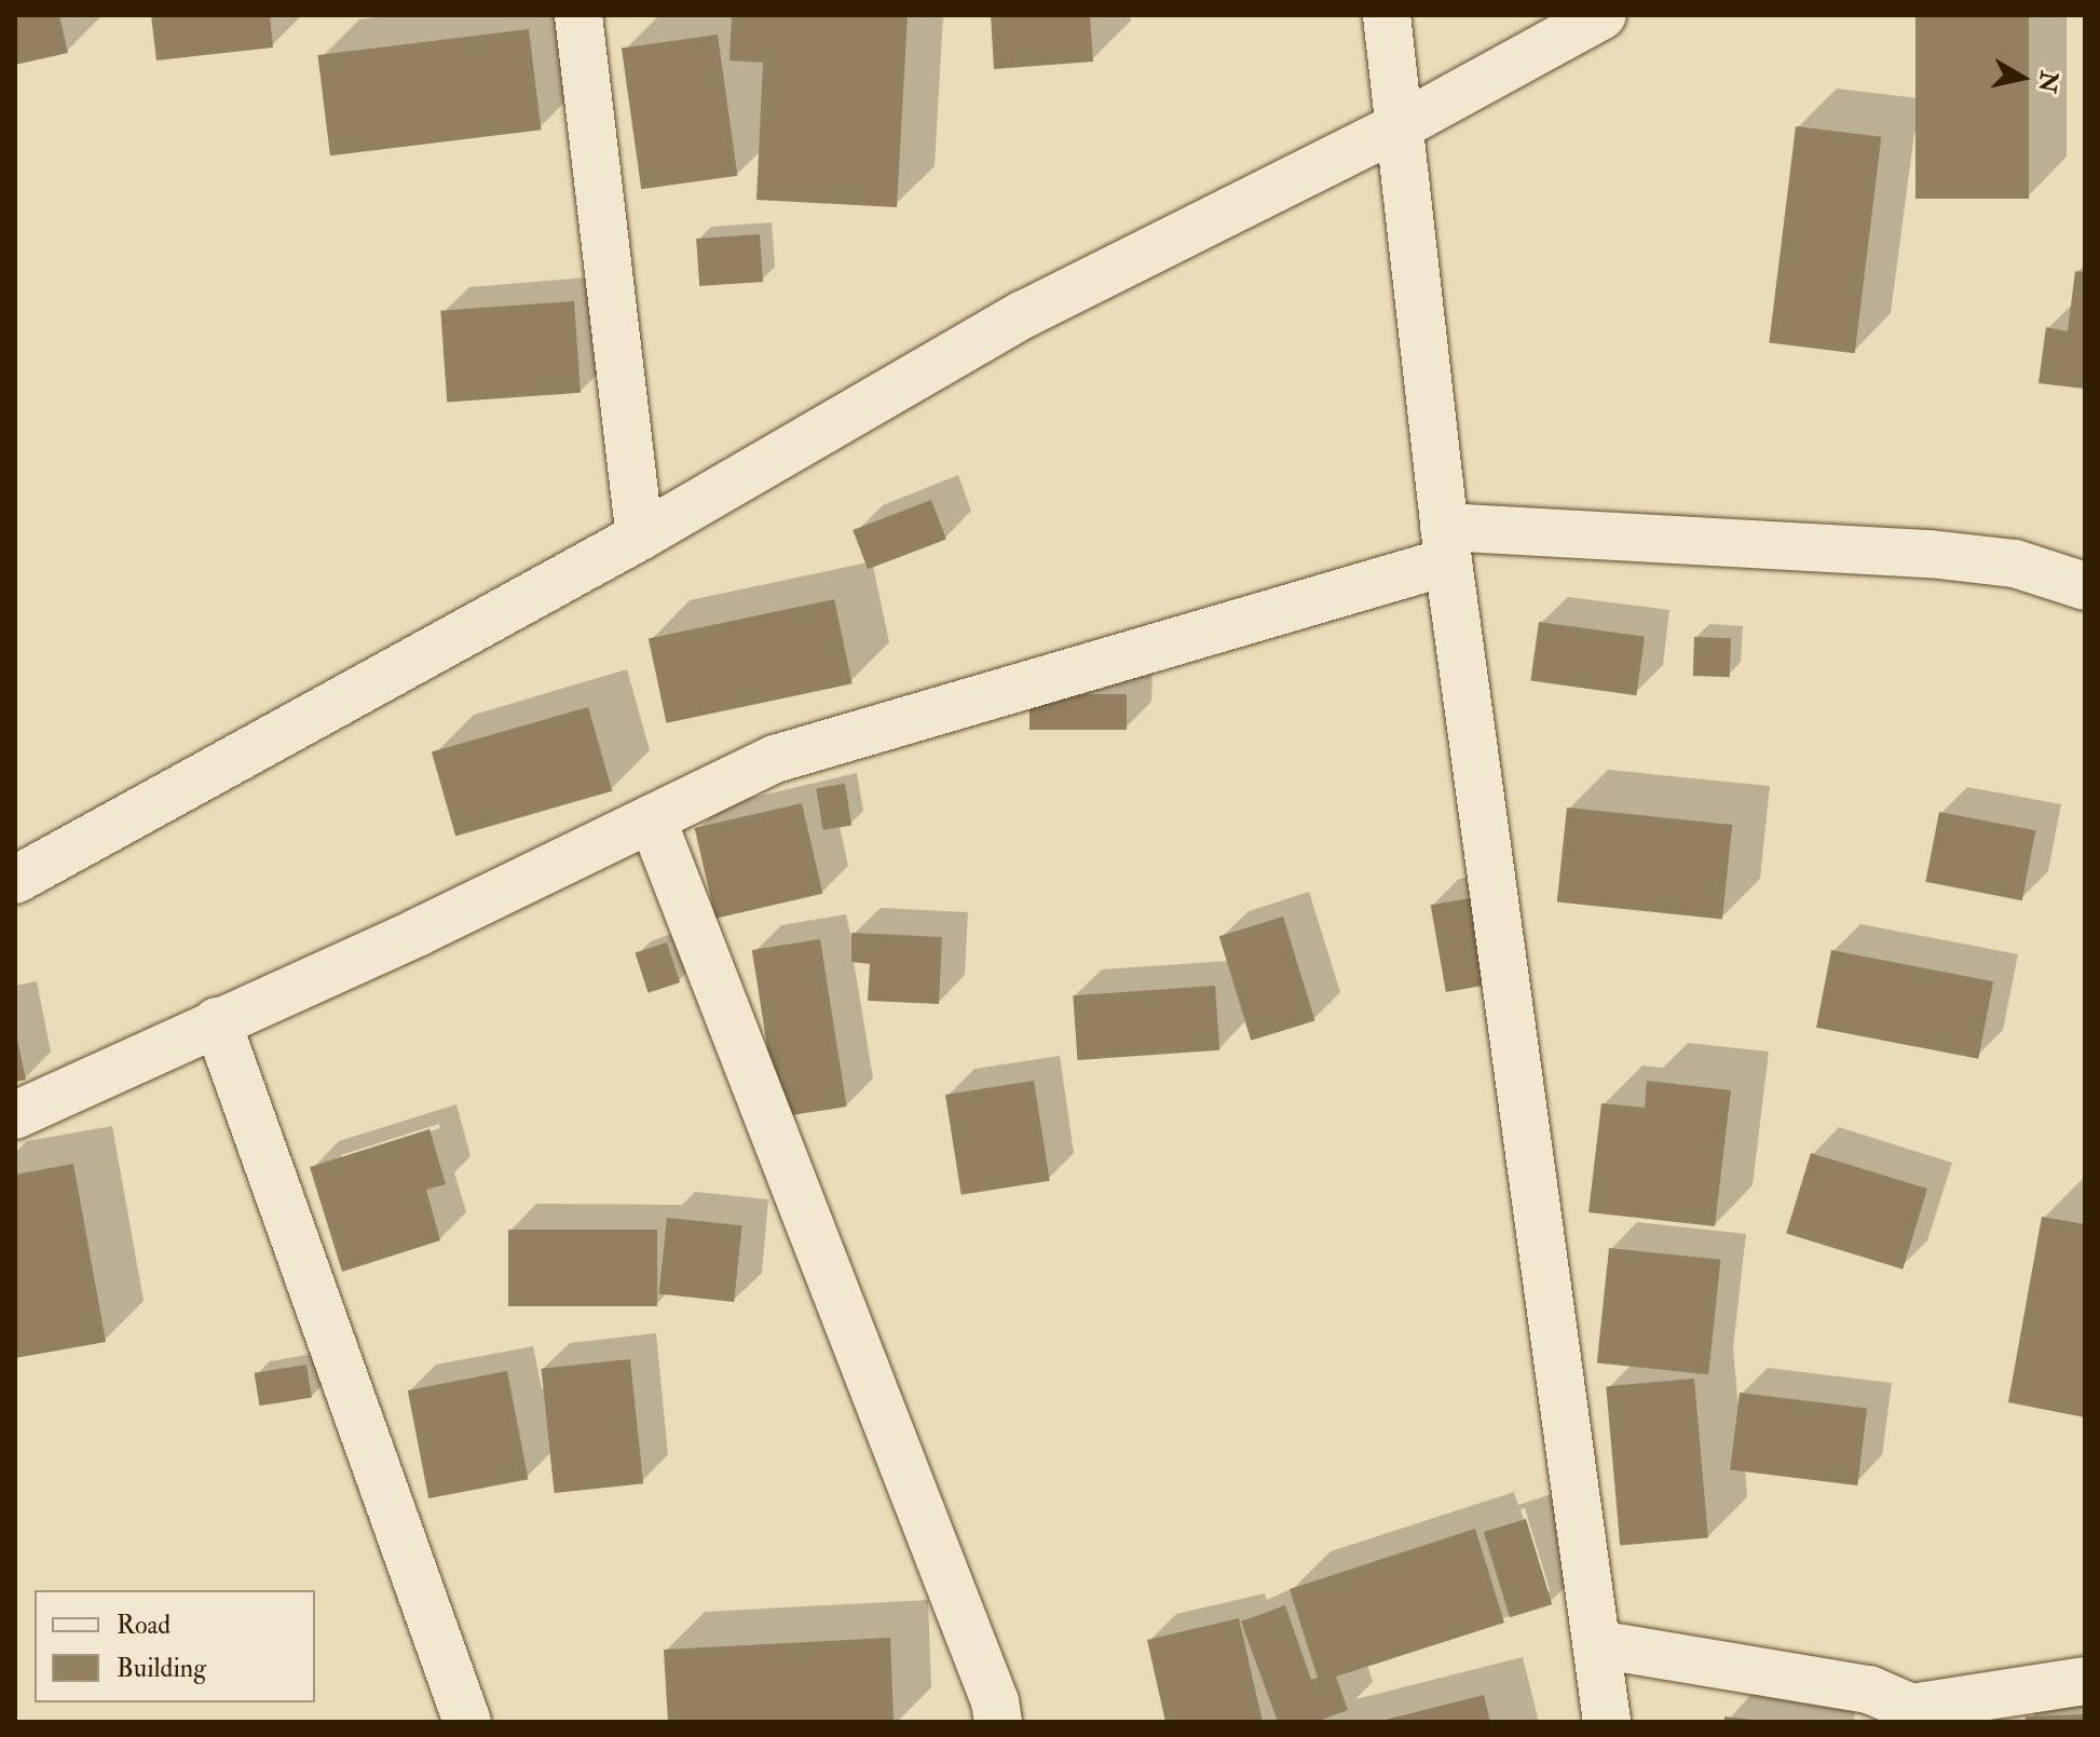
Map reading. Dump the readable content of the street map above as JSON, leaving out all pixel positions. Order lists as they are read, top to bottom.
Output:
{
  "legend": ["Road", "Building"],
  "north": "right"
}
